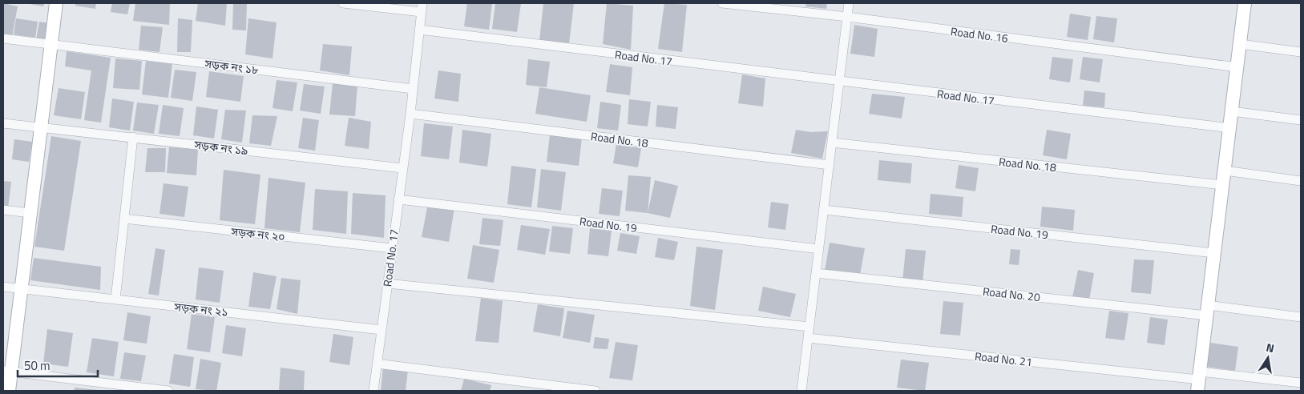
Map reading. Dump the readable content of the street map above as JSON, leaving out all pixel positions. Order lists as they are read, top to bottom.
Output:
{
  "streets": {
    "street": [
      "Road No. 16",
      "Road No. 17",
      "সড়ক নং ১৮",
      "Road No. 18",
      "সড়ক নং ১৯",
      "Road No. 19",
      "সড়ক নং ২০",
      "Road No. 20",
      "সড়ক নং ২১",
      "Road No. 21"
    ]
  },
  "crossings": [
    ["Road No. 17", "সড়ক নং ১৮"],
    ["Road No. 17", "Road No. 18"],
    ["Road No. 17", "সড়ক নং ১৯"],
    ["Road No. 17", "Road No. 19"],
    ["Road No. 17", "সড়ক নং ২০"],
    ["Road No. 17", "সড়ক নং ২১"]
  ],
  "scale_bar": "50 m",
  "north": "top"
}
